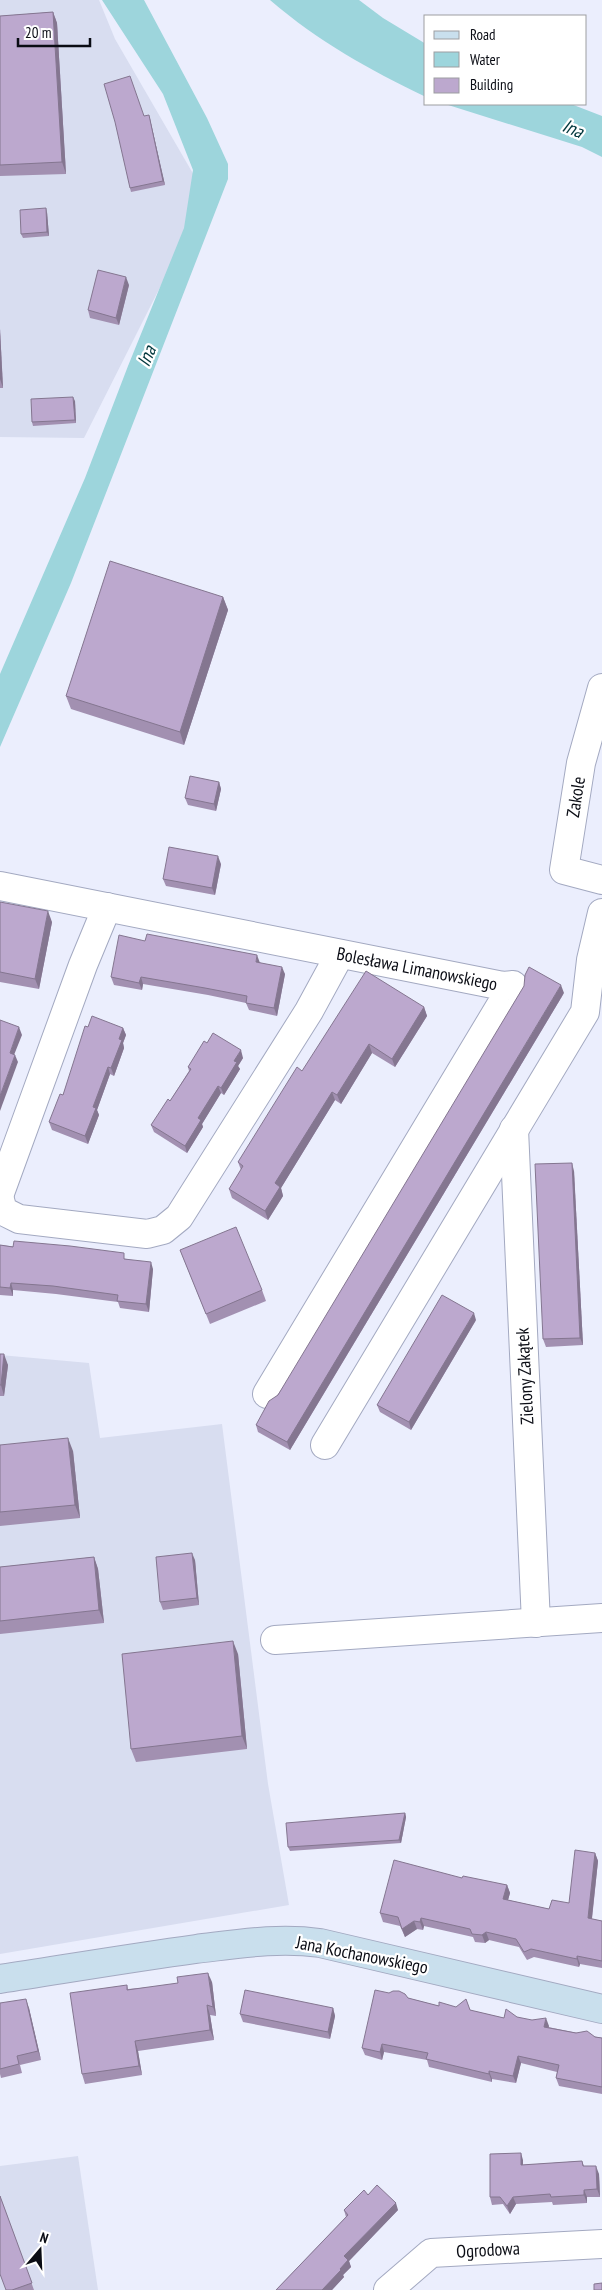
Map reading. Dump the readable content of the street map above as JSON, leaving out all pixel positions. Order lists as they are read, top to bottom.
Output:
{
  "streets": {
    "street": [
      "Zakole",
      "Bolesława Limanowskiego",
      "Zielony Zakątek",
      "Jana Kochanowskiego",
      "Ogrodowa"
    ]
  },
  "water": ["Ina"],
  "legend": ["Road", "Water", "Building"],
  "scale_bar": "20 m",
  "north": "top"
}
